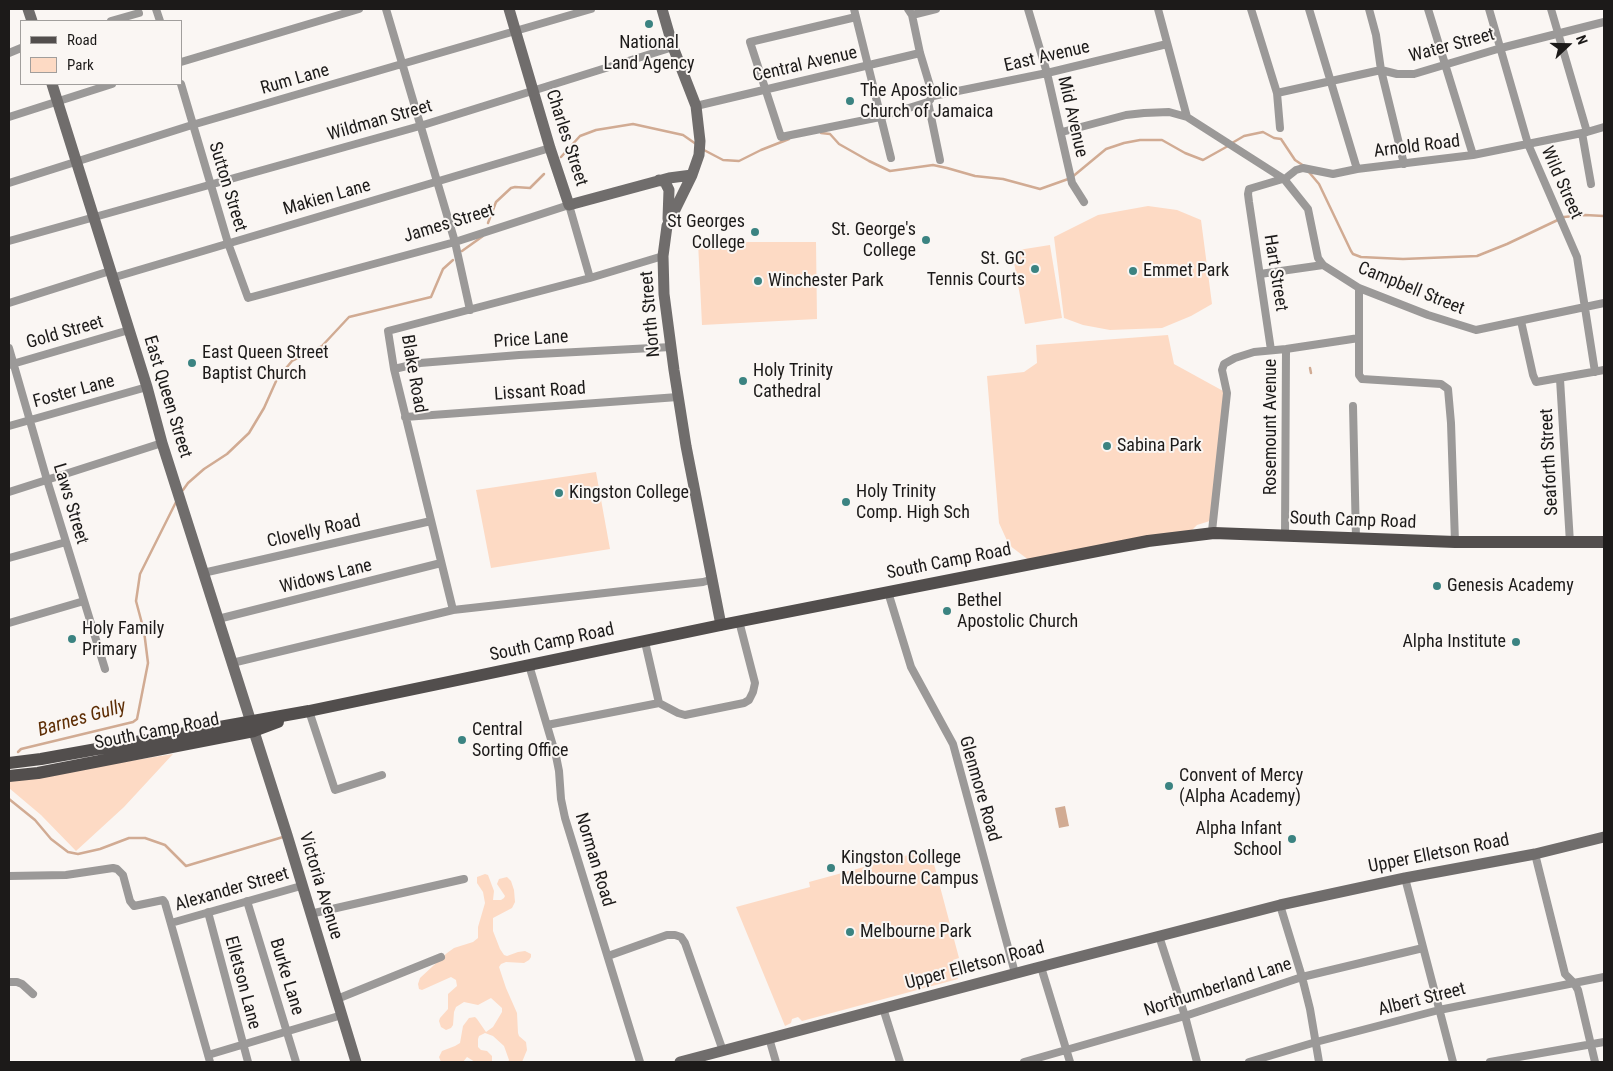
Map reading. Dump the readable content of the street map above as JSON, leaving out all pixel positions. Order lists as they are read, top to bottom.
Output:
{
  "streets": {
    "main road": ["South Camp Road"],
    "street": [
      "Water Street",
      "East Avenue",
      "Central Avenue",
      "Rum Lane",
      "Mid Avenue",
      "Wildman Street",
      "Charles Street",
      "Arnold Road",
      "Wild Street",
      "Sutton Street",
      "Makien Lane",
      "James Street",
      "Hart Street",
      "Campbell Street",
      "North Street",
      "Gold Street",
      "Price Lane",
      "Blake Road",
      "Foster Lane",
      "Lissant Road",
      "East Queen Street",
      "Rosemount Avenue",
      "Seaforth Street",
      "Laws Street",
      "Clovelly Road",
      "Widows Lane",
      "Glenmore Road",
      "Upper Elletson Road",
      "Norman Road",
      "Victoria Avenue",
      "Alexander Street",
      "Burke Lane",
      "Elletson Lane",
      "Northumberland Lane",
      "Albert Street"
    ]
  },
  "crossings": [
    ["Water Street", "Wild Street"],
    ["East Avenue", "Central Avenue"],
    ["East Avenue", "Mid Avenue"],
    ["Central Avenue", "North Street"],
    ["Rum Lane", "Charles Street"],
    ["Rum Lane", "Sutton Street"],
    ["Rum Lane", "East Queen Street"],
    ["Wildman Street", "Charles Street"],
    ["Wildman Street", "Sutton Street"],
    ["Wildman Street", "North Street"],
    ["Wildman Street", "East Queen Street"],
    ["Charles Street", "Makien Lane"],
    ["Charles Street", "James Street"],
    ["Charles Street", "Blake Road"],
    ["Arnold Road", "Wild Street"],
    ["Arnold Road", "Hart Street"],
    ["Wild Street", "Campbell Street"],
    ["Sutton Street", "Makien Lane"],
    ["Sutton Street", "James Street"],
    ["Makien Lane", "East Queen Street"],
    ["James Street", "North Street"],
    ["North Street", "Price Lane"],
    ["North Street", "Blake Road"],
    ["North Street", "Lissant Road"],
    ["North Street", "South Camp Road"],
    ["Gold Street", "East Queen Street"],
    ["Gold Street", "Laws Street"],
    ["Price Lane", "Blake Road"],
    ["Blake Road", "Lissant Road"],
    ["Blake Road", "Clovelly Road"],
    ["Blake Road", "Widows Lane"],
    ["Foster Lane", "East Queen Street"],
    ["Foster Lane", "Laws Street"],
    ["East Queen Street", "South Camp Road"],
    ["East Queen Street", "Clovelly Road"],
    ["East Queen Street", "Widows Lane"],
    ["East Queen Street", "Victoria Avenue"],
    ["Rosemount Avenue", "South Camp Road"],
    ["Seaforth Street", "South Camp Road"],
    ["South Camp Road", "Glenmore Road"],
    ["South Camp Road", "Norman Road"],
    ["South Camp Road", "Victoria Avenue"],
    ["Glenmore Road", "Upper Elletson Road"],
    ["Victoria Avenue", "Alexander Street"],
    ["Alexander Street", "Burke Lane"],
    ["Alexander Street", "Elletson Lane"]
  ],
  "water": ["Barnes Gully"],
  "places": [
    "National Land Agency",
    "The Apostolic Church of Jamaica",
    "St Georges College",
    "St. George's College",
    "St. GC Tennis Courts",
    "Emmet Park",
    "Winchester Park",
    "East Queen Street Baptist Church",
    "Holy Trinity Cathedral",
    "Sabina Park",
    "Kingston College",
    "Holy Trinity Comp. High Sch",
    "Genesis Academy",
    "Bethel Apostolic Church",
    "Holy Family Primary",
    "Alpha Institute",
    "Central Sorting Office",
    "Convent of Mercy (Alpha Academy)",
    "Alpha Infant School",
    "Kingston College Melbourne Campus",
    "Melbourne Park"
  ],
  "legend": ["Road", "Park"],
  "north": "right"
}
